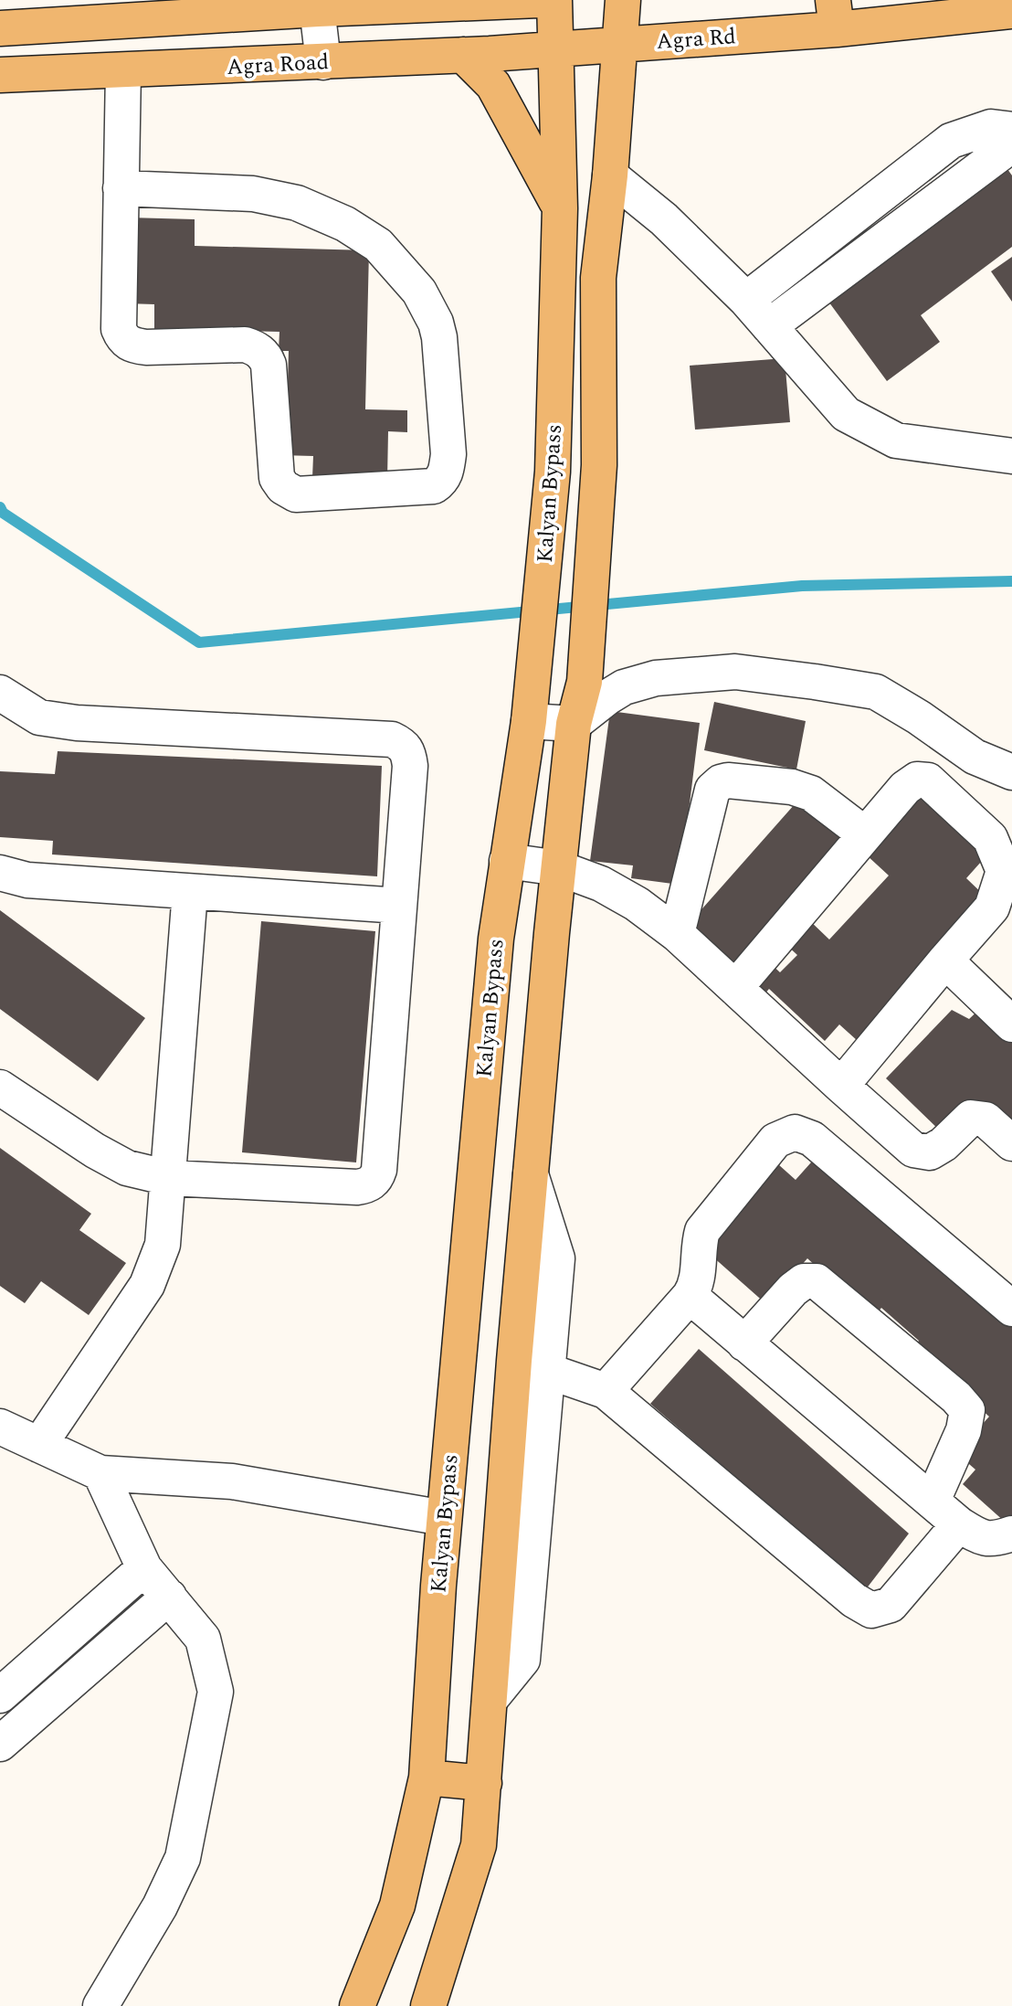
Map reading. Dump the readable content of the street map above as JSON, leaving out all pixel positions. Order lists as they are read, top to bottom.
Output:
{
  "streets": {
    "main road": ["Agra Rd", "Agra Road", "Kalyan Bypass"]
  },
  "crossings": [
    ["Agra Rd", "Agra Road"],
    ["Agra Rd", "Kalyan Bypass"],
    ["Agra Road", "Kalyan Bypass"]
  ]
}
